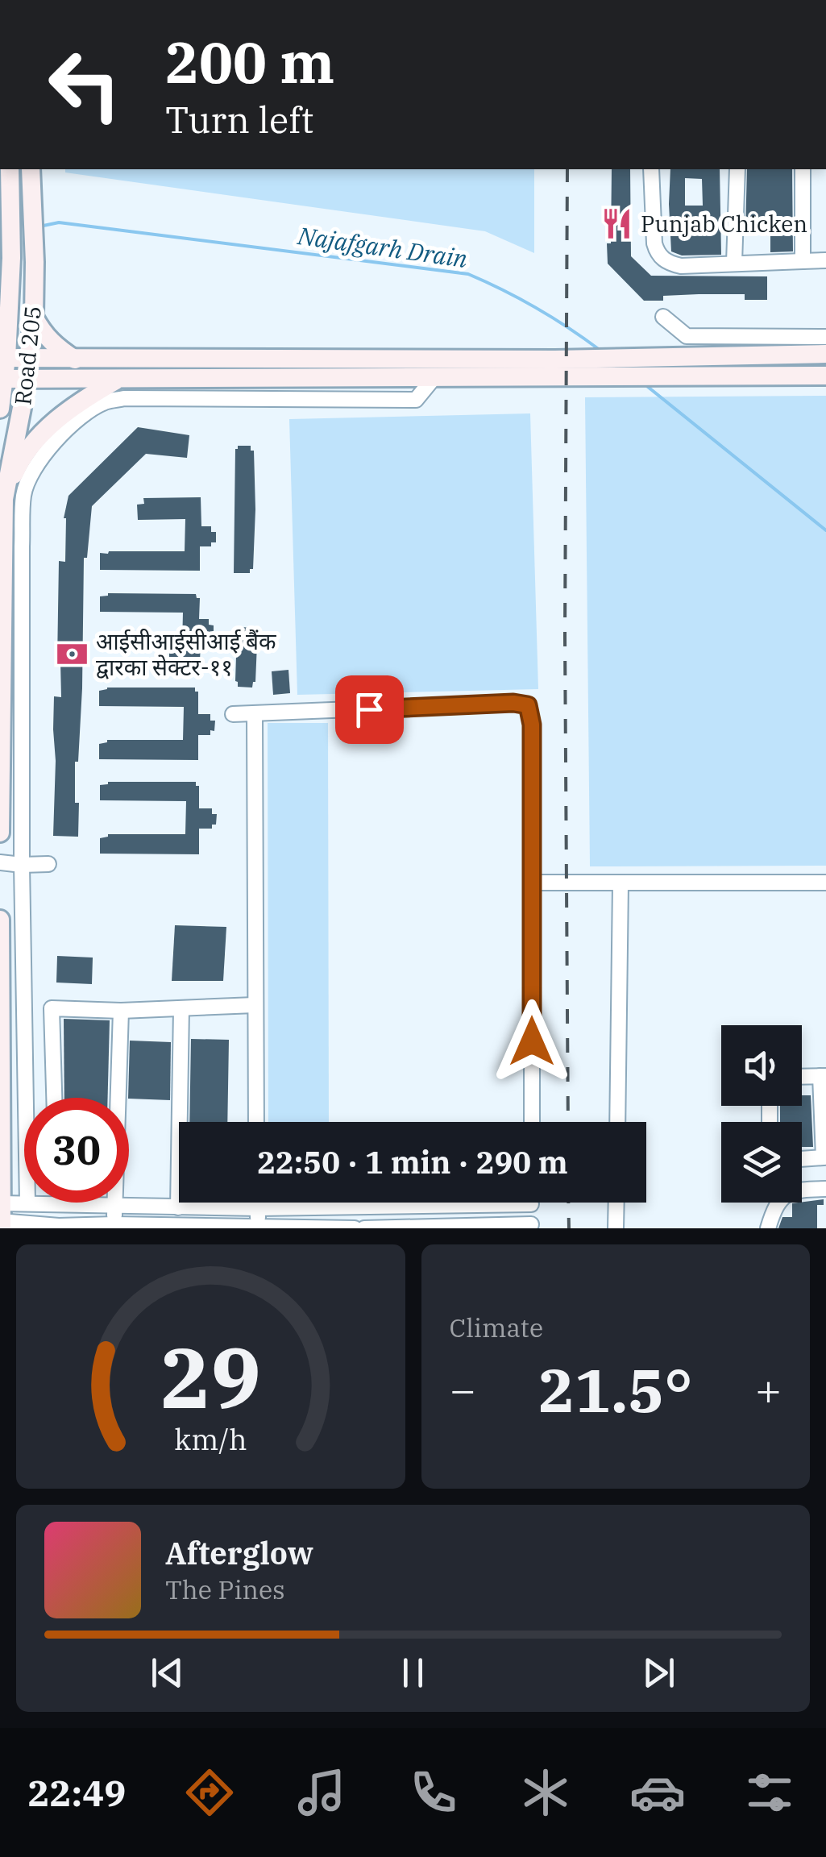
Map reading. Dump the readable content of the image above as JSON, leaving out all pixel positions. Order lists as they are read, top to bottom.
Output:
{
  "streets": {
    "street": ["Road 205"]
  },
  "water": ["Najafgarh Drain"],
  "places": {
    "restaurant": ["Punjab Chicken"],
    "bank": ["आईसीआईसीआई बैंक द्वारका सेक्टर-११"]
  },
  "page": {
    "turn": ["200 m", "Turn left"],
    "limit": "30",
    "trip": "22:50 · 1 min · 290 m",
    "tile": "Climate",
    "heat": ["−", "21.5°", "+"],
    "song": ["Afterglow", "The Pines"],
    "tabs": "22:49",
    "gauge": ["29", "km/h"]
  }
}
